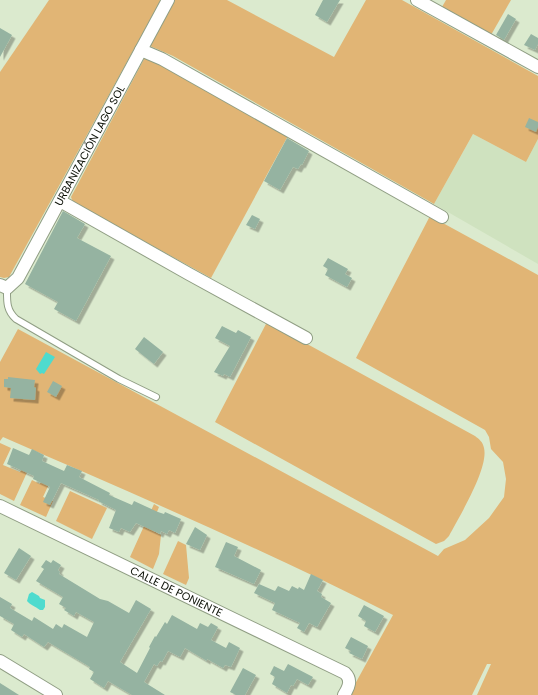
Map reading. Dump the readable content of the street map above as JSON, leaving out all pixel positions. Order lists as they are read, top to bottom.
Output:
{
  "streets": {
    "street": ["URBANIZACIÓN LAGO SOL", "CALLE DE PONIENTE"]
  }
}
